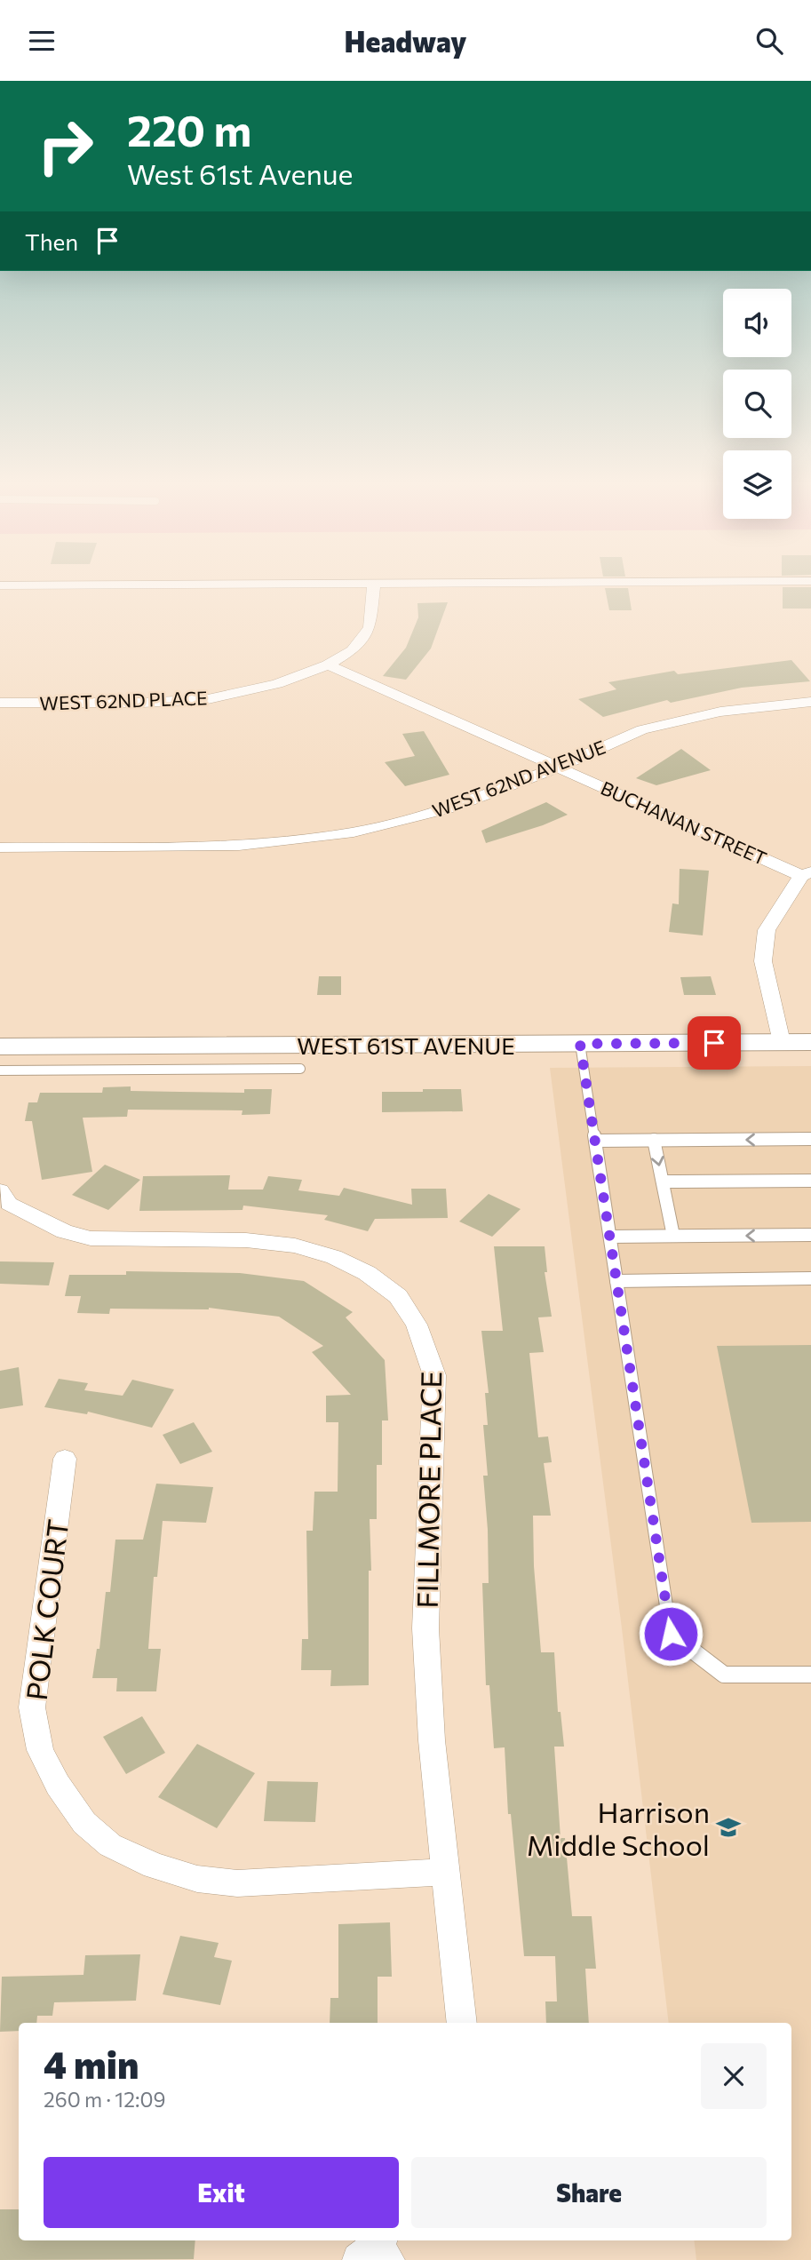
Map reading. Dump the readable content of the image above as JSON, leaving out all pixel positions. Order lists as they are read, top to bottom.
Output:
{
  "streets": {
    "main road": ["WEST 61ST AVENUE"],
    "street": [
      "WEST 62ND PLACE",
      "WEST 62ND AVENUE",
      "BUCHANAN STREET",
      "FILLMORE PLACE",
      "POLK COURT"
    ]
  },
  "crossings": [
    ["WEST 62ND PLACE", "BUCHANAN STREET"],
    ["WEST 62ND AVENUE", "BUCHANAN STREET"],
    ["FILLMORE PLACE", "POLK COURT"]
  ],
  "places": {
    "school or university": ["Harrison Middle School"]
  },
  "page": {
    "header": "Headway",
    "turn": ["220 m", "West 61st Avenue"],
    "then": "Then",
    "heading": ["4 min", "260 m · 12:09"],
    "buttons": ["Exit", "Share"]
  }
}
